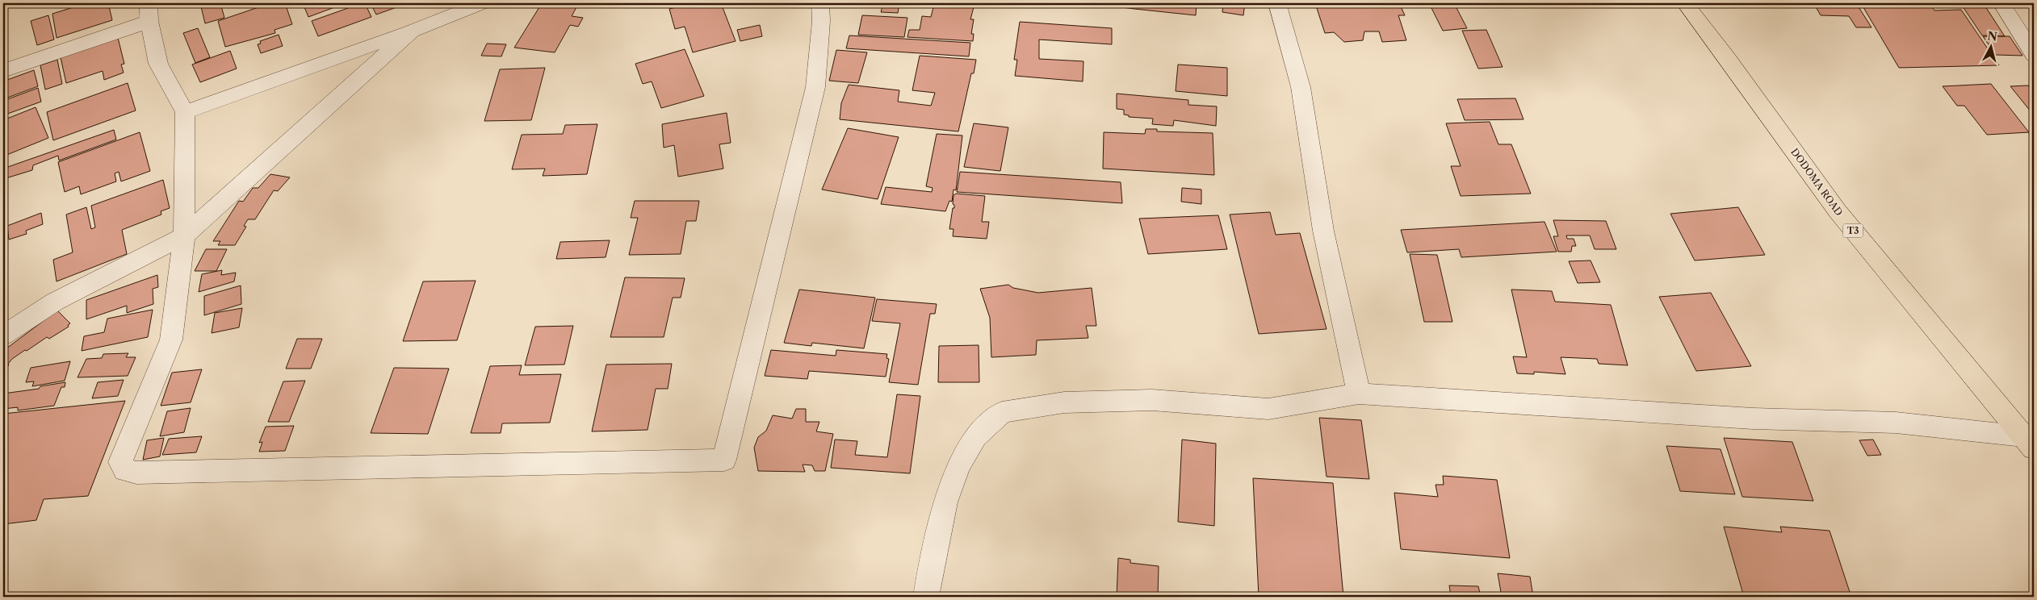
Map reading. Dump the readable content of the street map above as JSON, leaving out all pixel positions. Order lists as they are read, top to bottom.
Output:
{
  "streets": {
    "highway": ["DODOMA ROAD", "T3"]
  },
  "north": "top"
}
